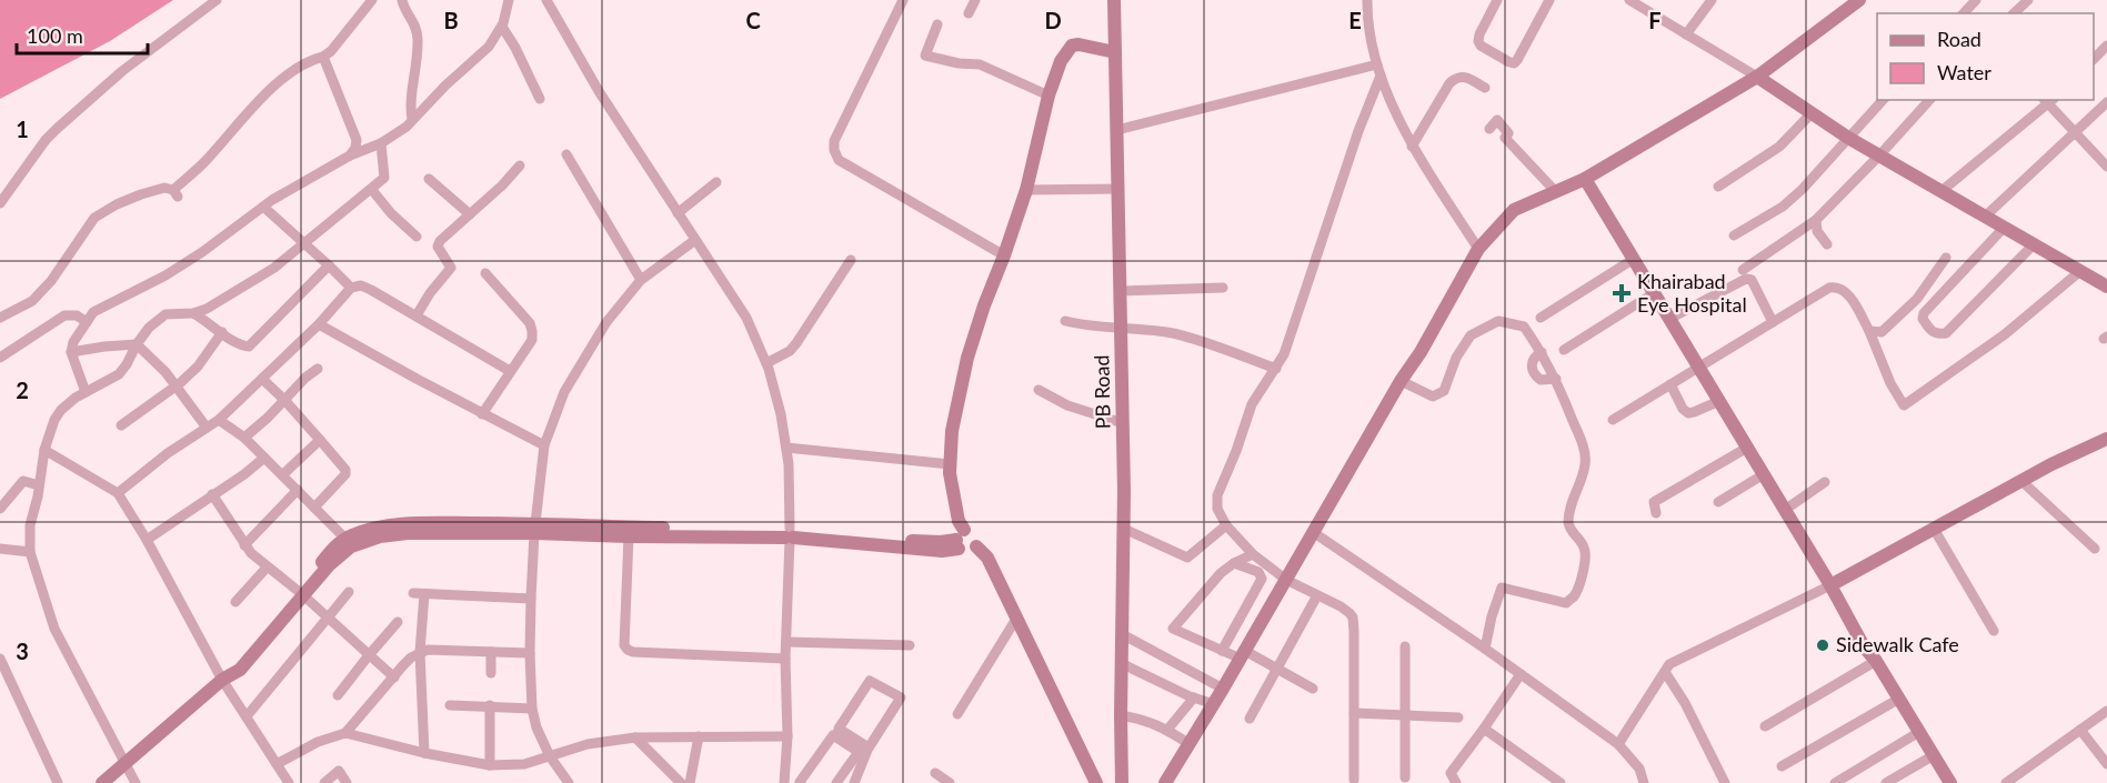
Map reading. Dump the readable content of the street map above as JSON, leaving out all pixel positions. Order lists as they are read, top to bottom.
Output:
{
  "streets": {
    "street": ["PB Road"]
  },
  "places": {
    "health": ["Khairabad Eye Hospital"],
    "other": ["Sidewalk Cafe"]
  },
  "legend": ["Road", "Water"],
  "scale_bar": "100 m",
  "grid": {
    "columns": [
      "B",
      "C",
      "D",
      "E",
      "F"
    ],
    "rows": ["1", "2", "3"]
  }
}
